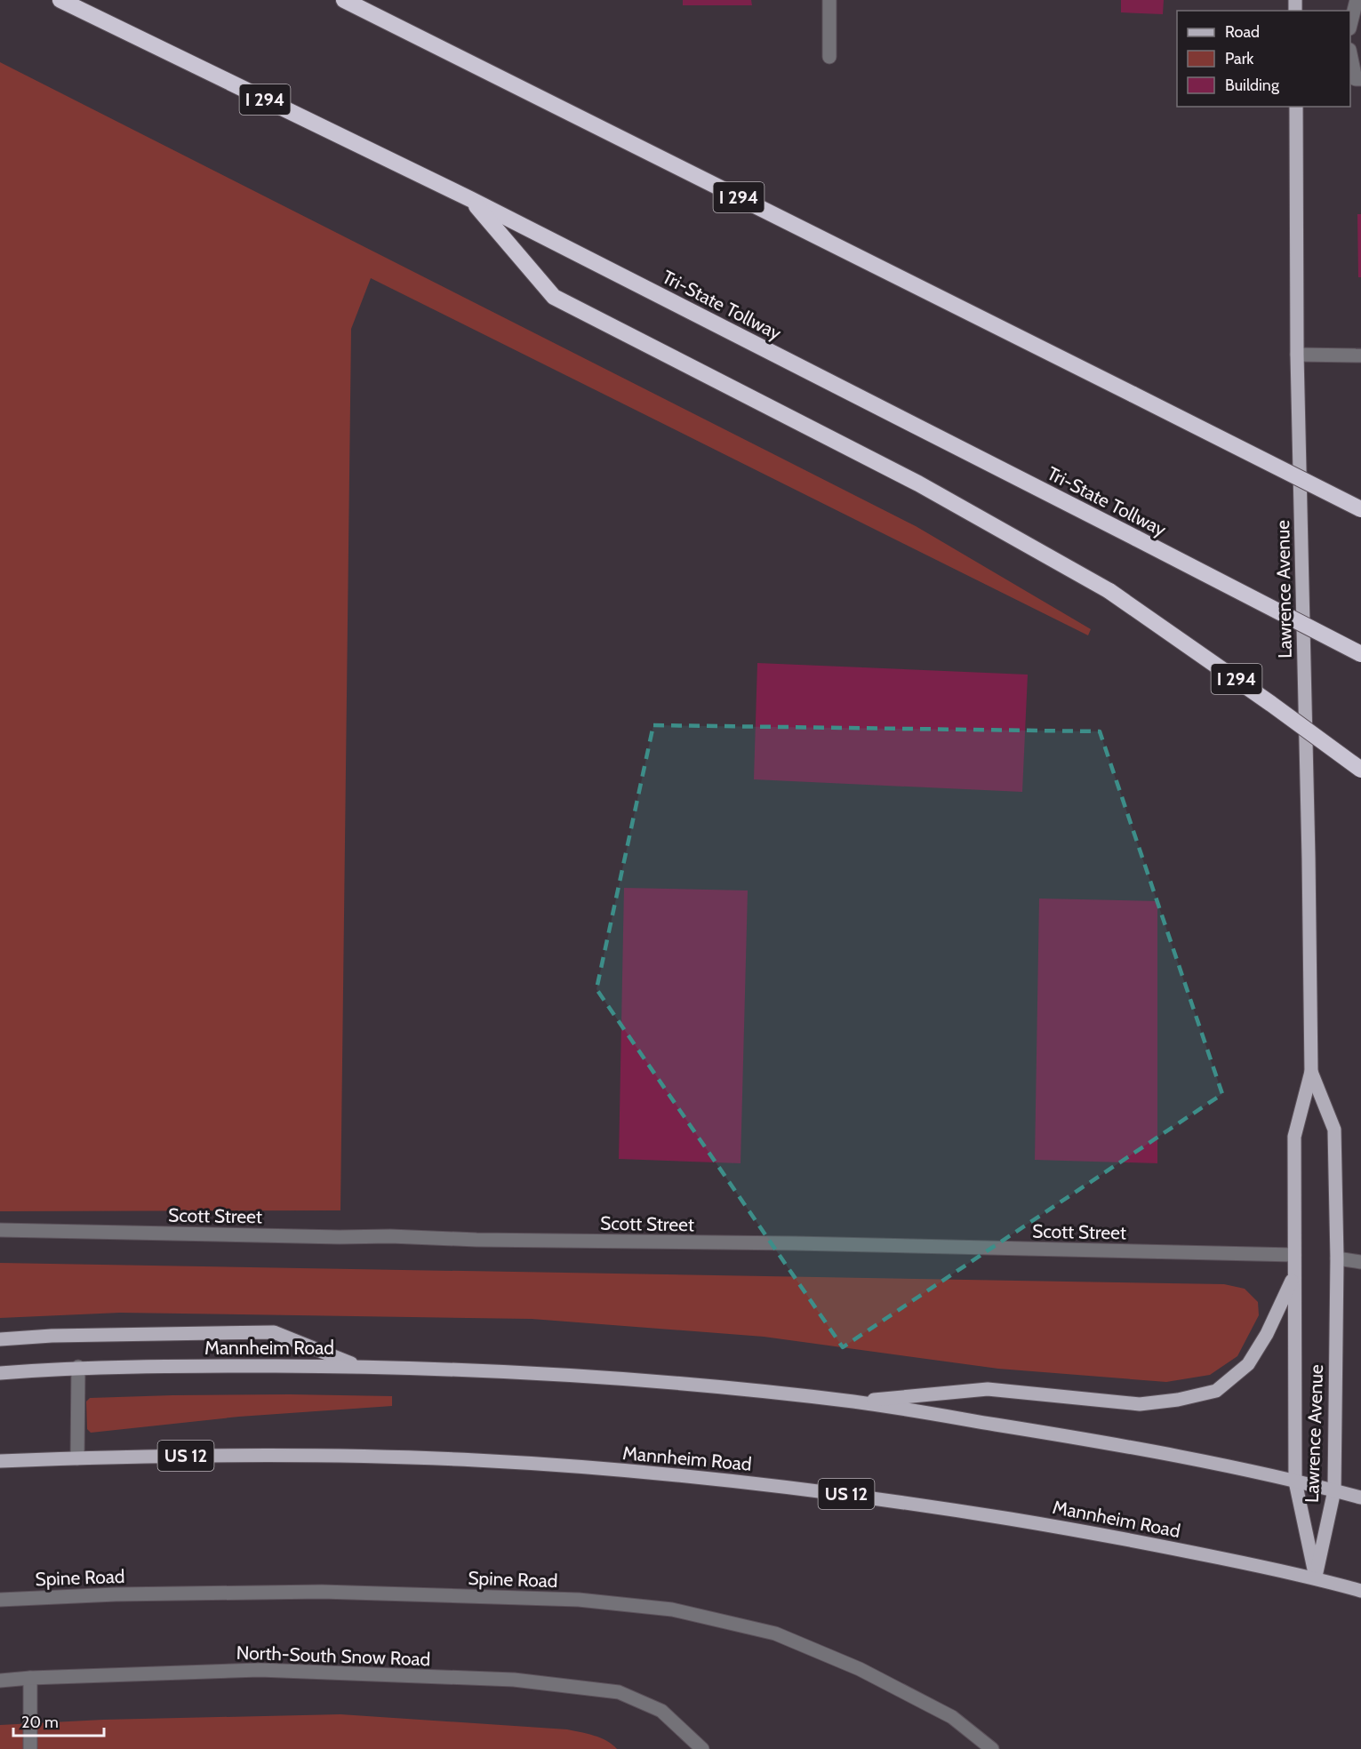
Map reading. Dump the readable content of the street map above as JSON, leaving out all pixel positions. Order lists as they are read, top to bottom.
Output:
{
  "streets": {
    "highway": ["I 294", "Tri-State Tollway"],
    "main road": ["Lawrence Avenue", "Mannheim Road", "US 12"],
    "street": ["Scott Street", "Spine Road", "North-South Snow Road"]
  },
  "crossings": [
    ["I 294", "Tri-State Tollway"],
    ["Lawrence Avenue", "Scott Street"],
    ["Lawrence Avenue", "Mannheim Road"]
  ],
  "legend": ["Road", "Park", "Building"],
  "scale_bar": "20 m"
}
